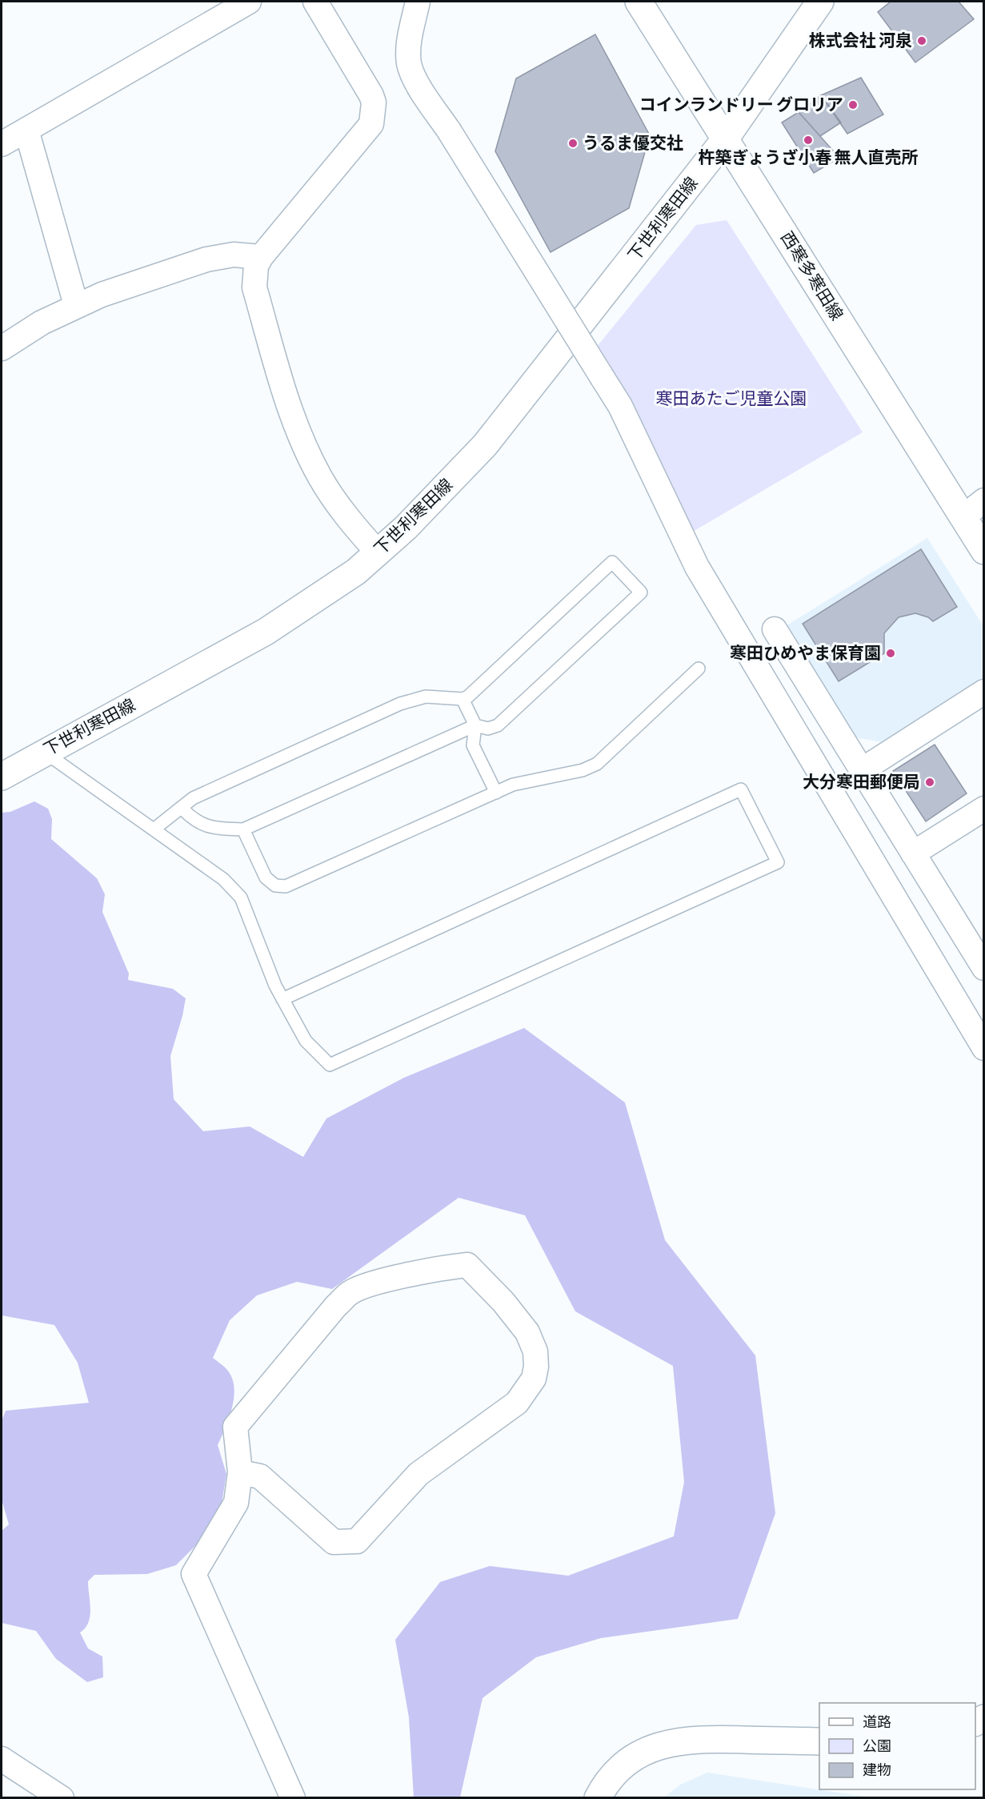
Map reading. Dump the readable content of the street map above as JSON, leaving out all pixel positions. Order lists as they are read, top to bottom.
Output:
{
  "streets": {
    "main road": ["下世利寒田線", "西寒多寒田線"]
  },
  "crossings": [
    ["下世利寒田線", "西寒多寒田線"]
  ],
  "parks": ["寒田あたご児童公園"],
  "places": [
    "株式会社 河泉",
    "コインランドリー グロリア",
    "杵築ぎょうざ小春 無人直売所",
    "うるま優交社",
    "寒田ひめやま保育園",
    "大分寒田郵便局"
  ],
  "legend": ["道路", "公園", "建物"]
}
